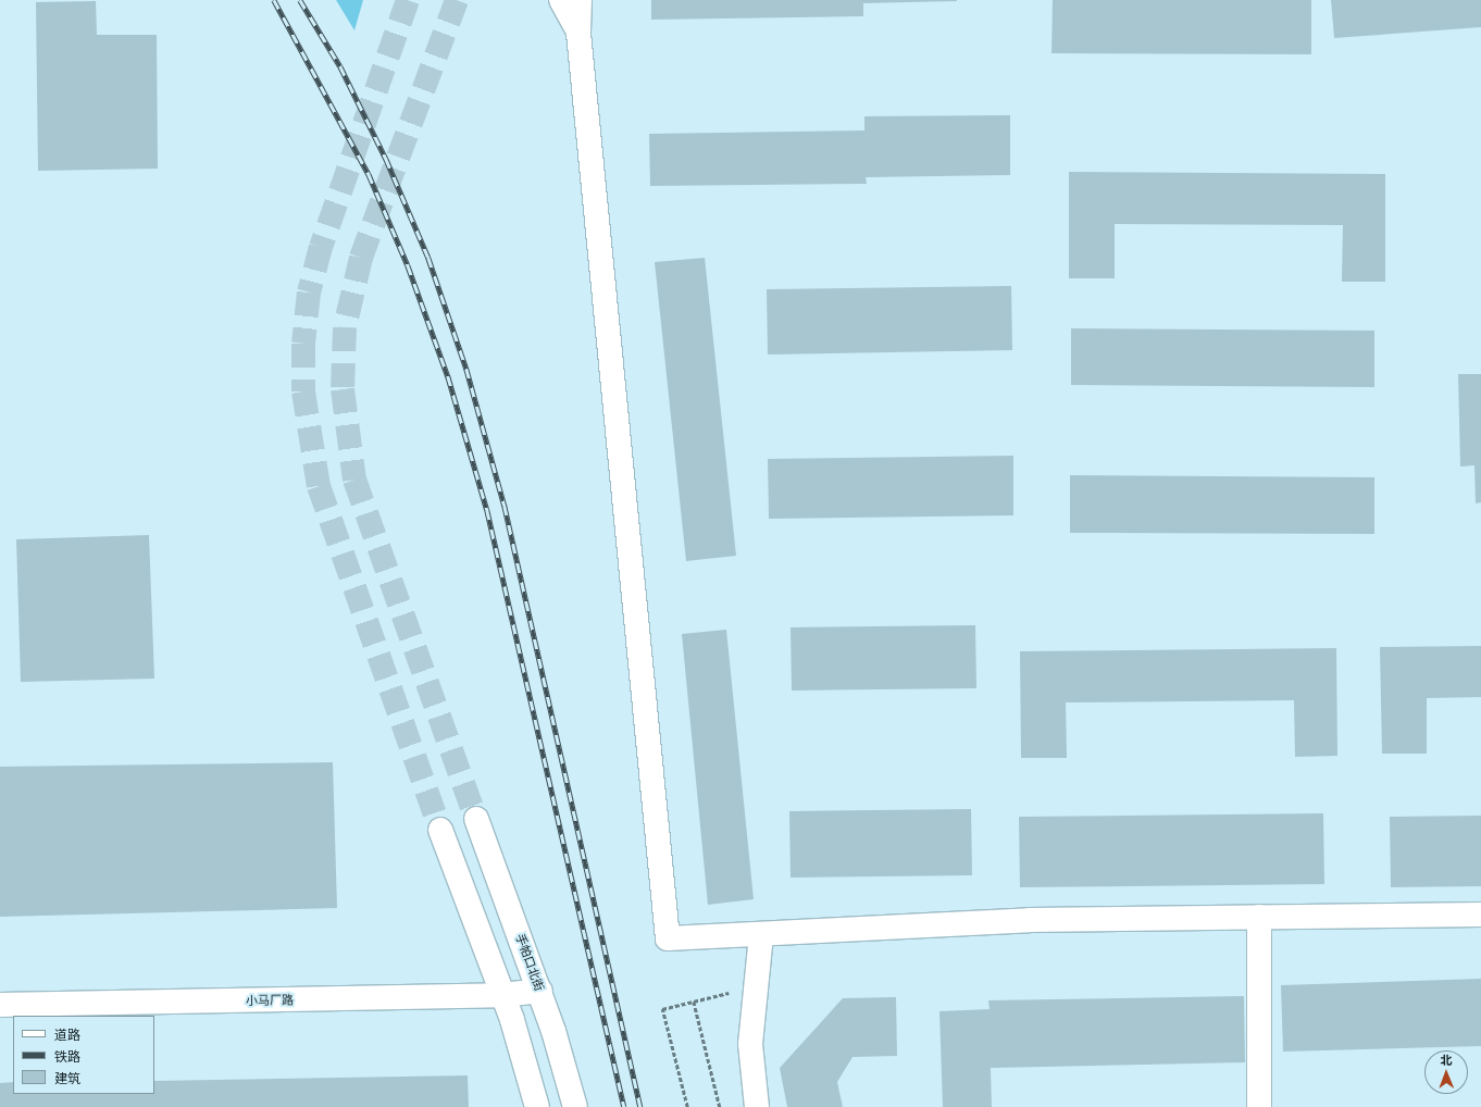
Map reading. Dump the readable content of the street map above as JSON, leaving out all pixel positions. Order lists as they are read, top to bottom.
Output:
{
  "streets": {
    "street": ["手帕口北街", "小马厂路"]
  },
  "crossings": [
    ["手帕口北街", "小马厂路"]
  ],
  "legend": ["道路", "铁路", "建筑"],
  "north": "top"
}
